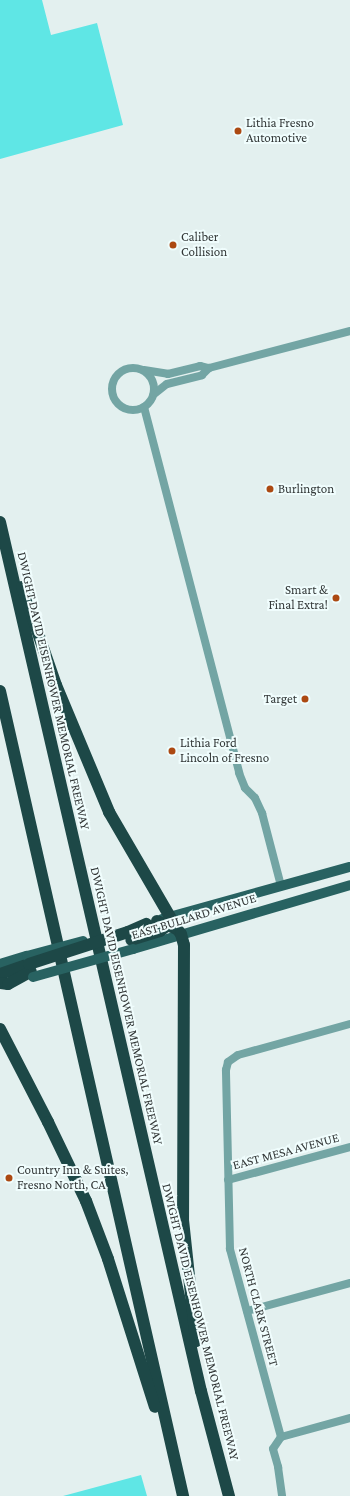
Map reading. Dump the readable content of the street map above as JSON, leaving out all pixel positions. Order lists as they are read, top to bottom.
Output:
{
  "streets": {
    "highway": ["DWIGHT DAVID EISENHOWER MEMORIAL FREEWAY"],
    "main road": ["EAST BULLARD AVENUE"],
    "street": ["EAST MESA AVENUE", "NORTH CLARK STREET"]
  },
  "crossings": [
    ["EAST MESA AVENUE", "NORTH CLARK STREET"]
  ],
  "places": [
    "Lithia Fresno Automotive",
    "Caliber Collision",
    "Burlington",
    "Smart & Final Extra!",
    "Target",
    "Lithia Ford Lincoln of Fresno",
    "Country Inn & Suites, Fresno North, CA"
  ]
}
